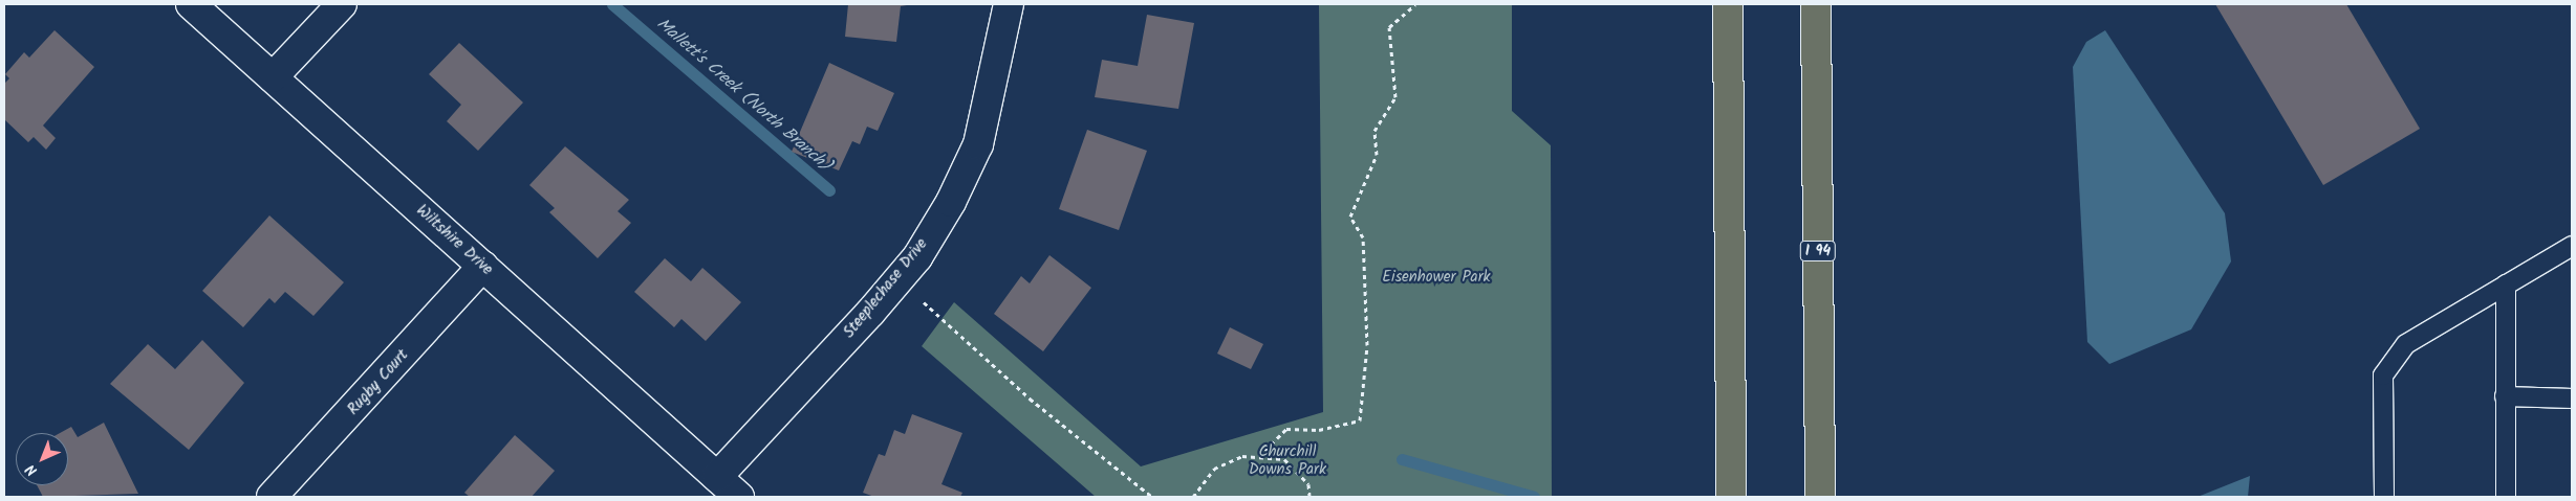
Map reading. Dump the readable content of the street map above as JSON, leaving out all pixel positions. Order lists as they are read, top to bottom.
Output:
{
  "streets": {
    "highway": ["I 94"],
    "street": ["Wiltshire Drive", "Steeplechase Drive", "Rugby Court"]
  },
  "crossings": [
    ["Wiltshire Drive", "Steeplechase Drive"],
    ["Wiltshire Drive", "Rugby Court"]
  ],
  "water": ["Mallett's Creek (North Branch)"],
  "parks": ["Eisenhower Park", "Churchill Downs Park"],
  "north": "bottom left"
}
